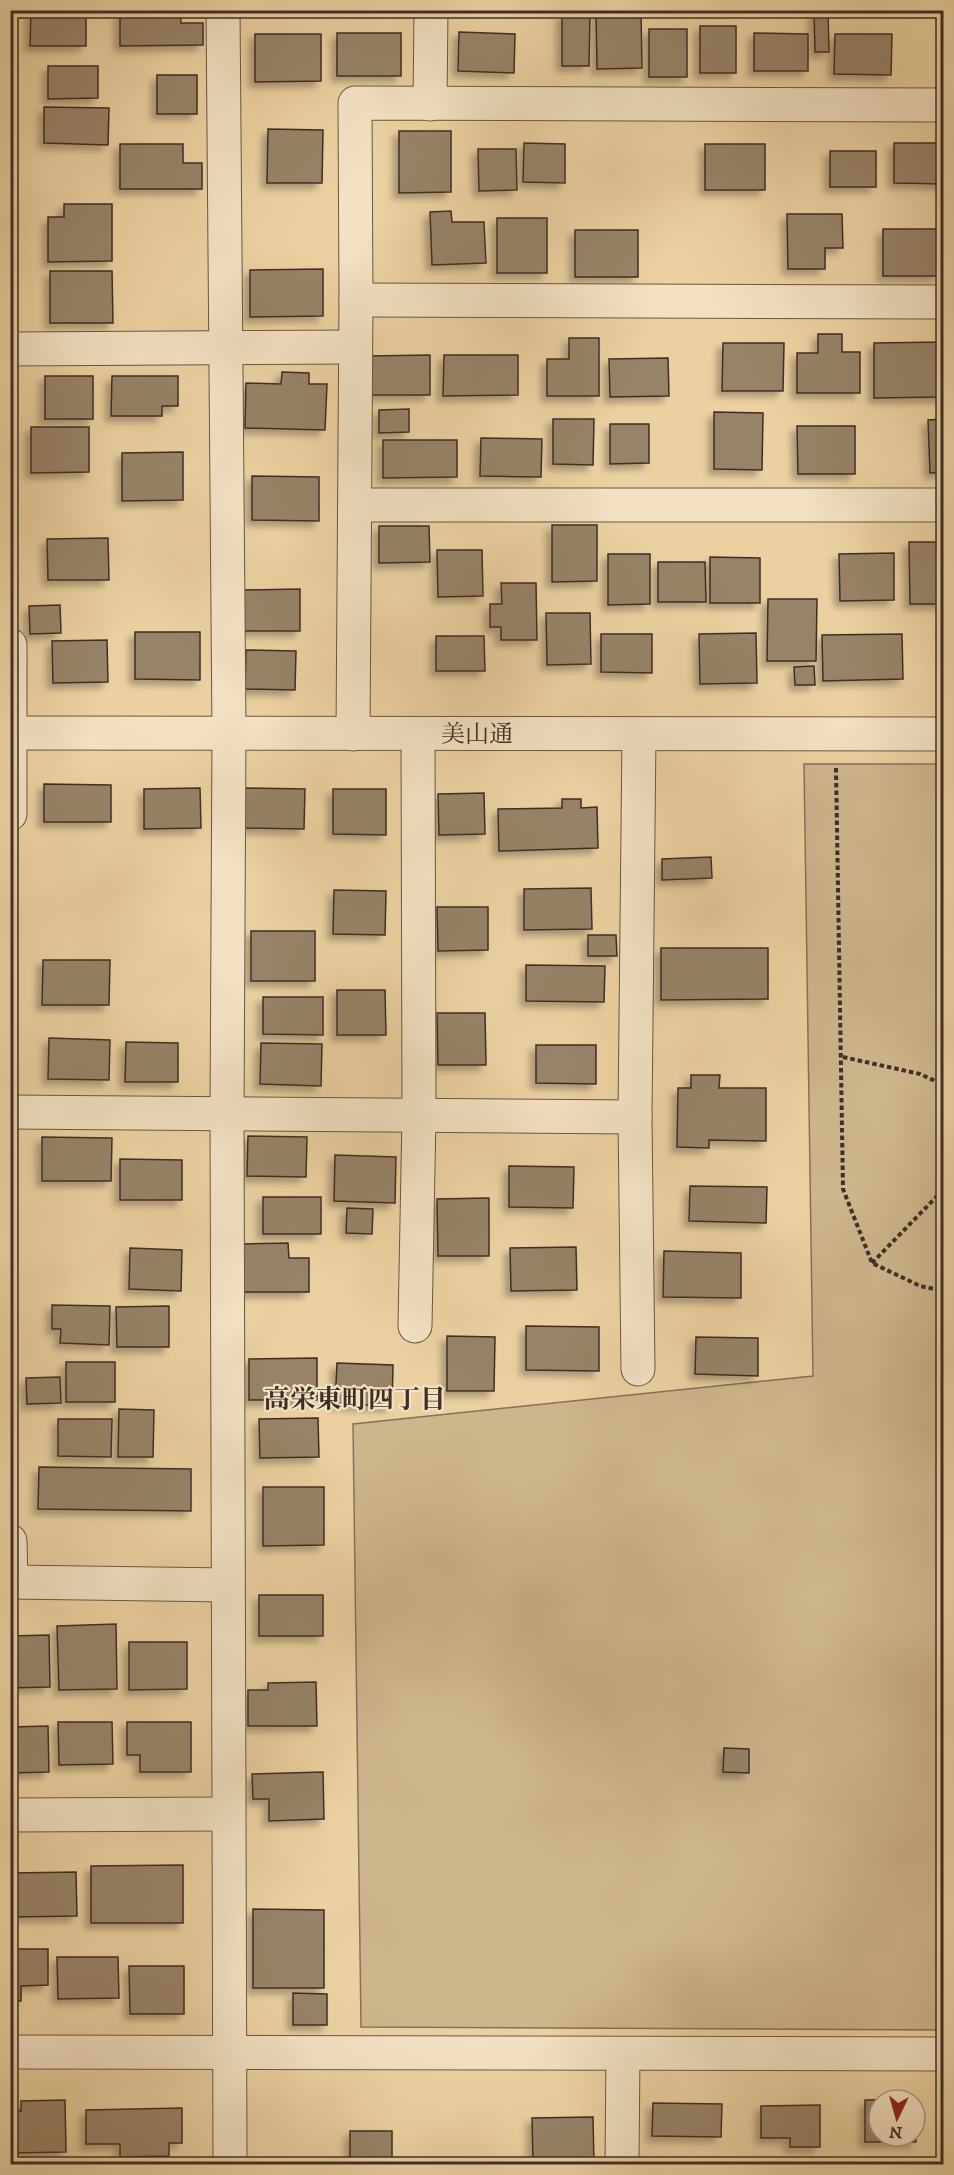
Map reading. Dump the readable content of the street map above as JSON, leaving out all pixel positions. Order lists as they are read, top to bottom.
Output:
{
  "streets": {
    "street": ["美山通"]
  },
  "districts": ["高栄東町四丁目"],
  "north": "bottom"
}
